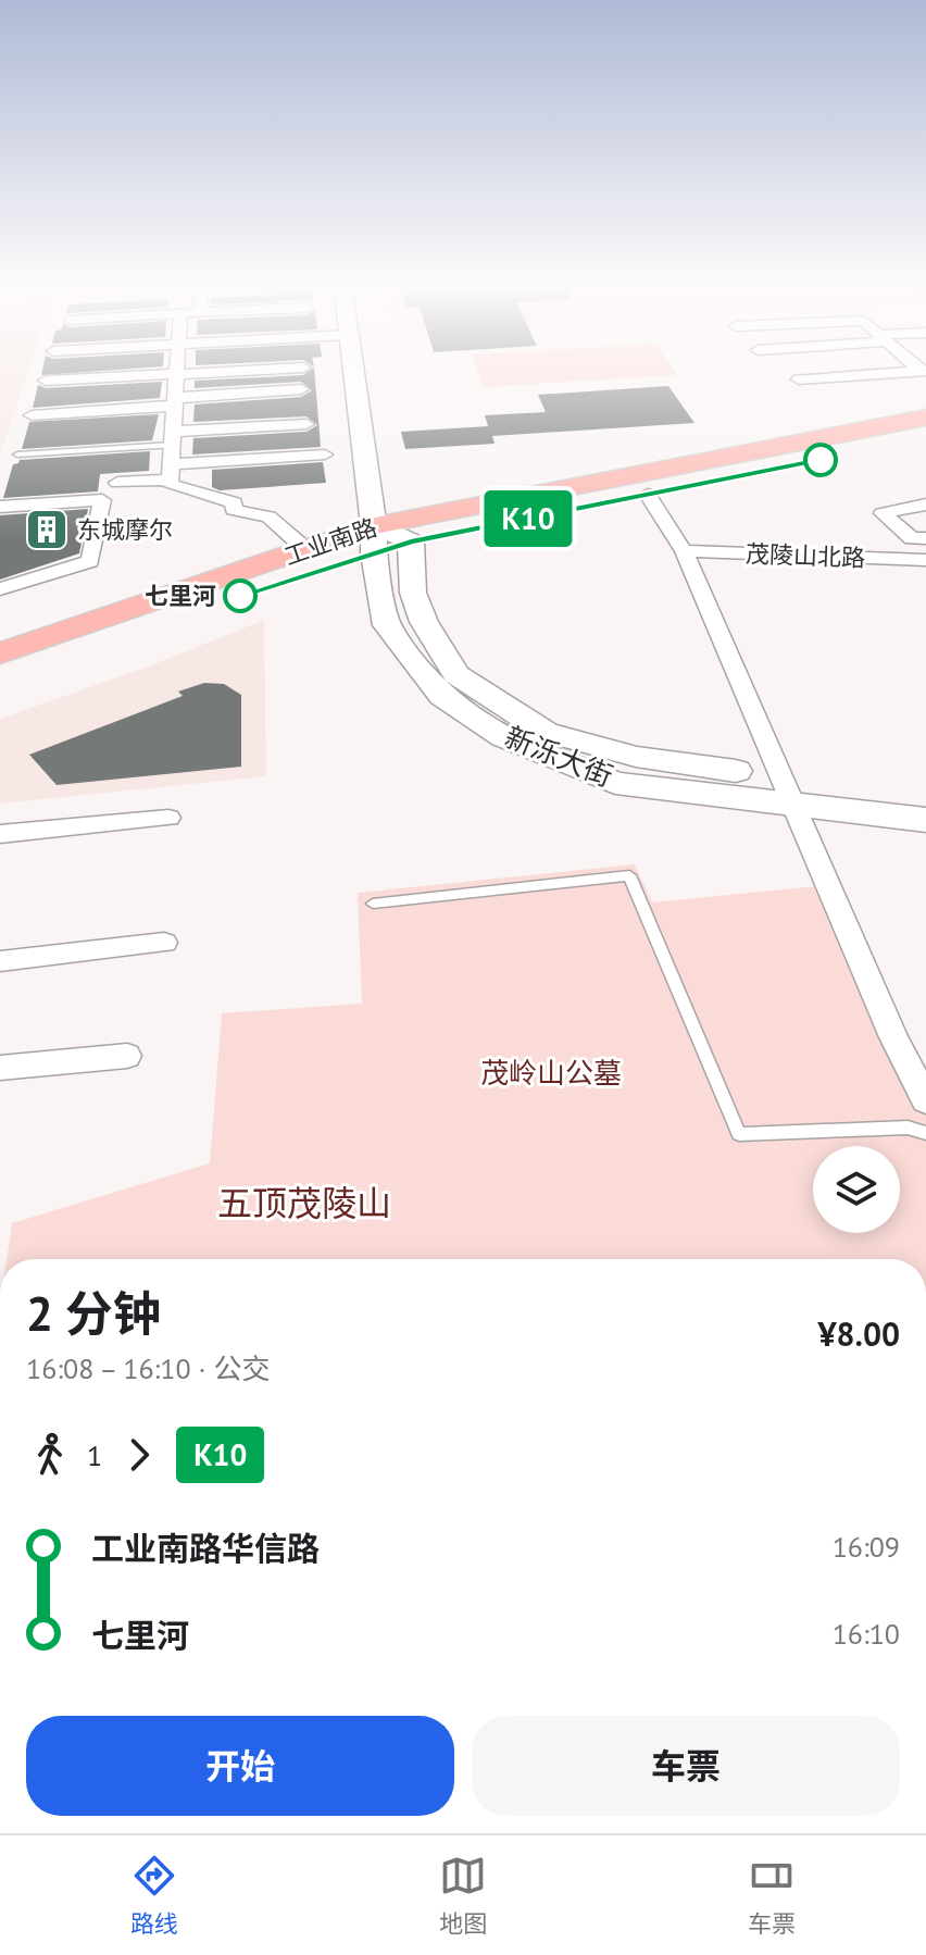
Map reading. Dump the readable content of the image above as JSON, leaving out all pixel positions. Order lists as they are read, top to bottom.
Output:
{
  "streets": {
    "main road": ["工业南路", "新泺大街"],
    "street": ["茂陵山北路"]
  },
  "crossings": [
    ["工业南路", "新泺大街"]
  ],
  "parks": ["茂岭山公墓", "五顶茂陵山"],
  "places": {
    "building": ["东城摩尔"],
    "other": ["七里河"]
  },
  "lines": ["bus line K10"],
  "page": {
    "on_map": "K10",
    "heading": ["2 分钟", "16:08 – 16:10 · 公交", "¥8.00"],
    "legs": ["1", "K10"],
    "list": [
      {
        "name": "工业南路华信路",
        "value": "16:09"
      },
      {
        "name": "七里河",
        "value": "16:10"
      }
    ],
    "buttons": ["开始", "车票"],
    "tabs": ["路线", "地图", "车票"]
  }
}
